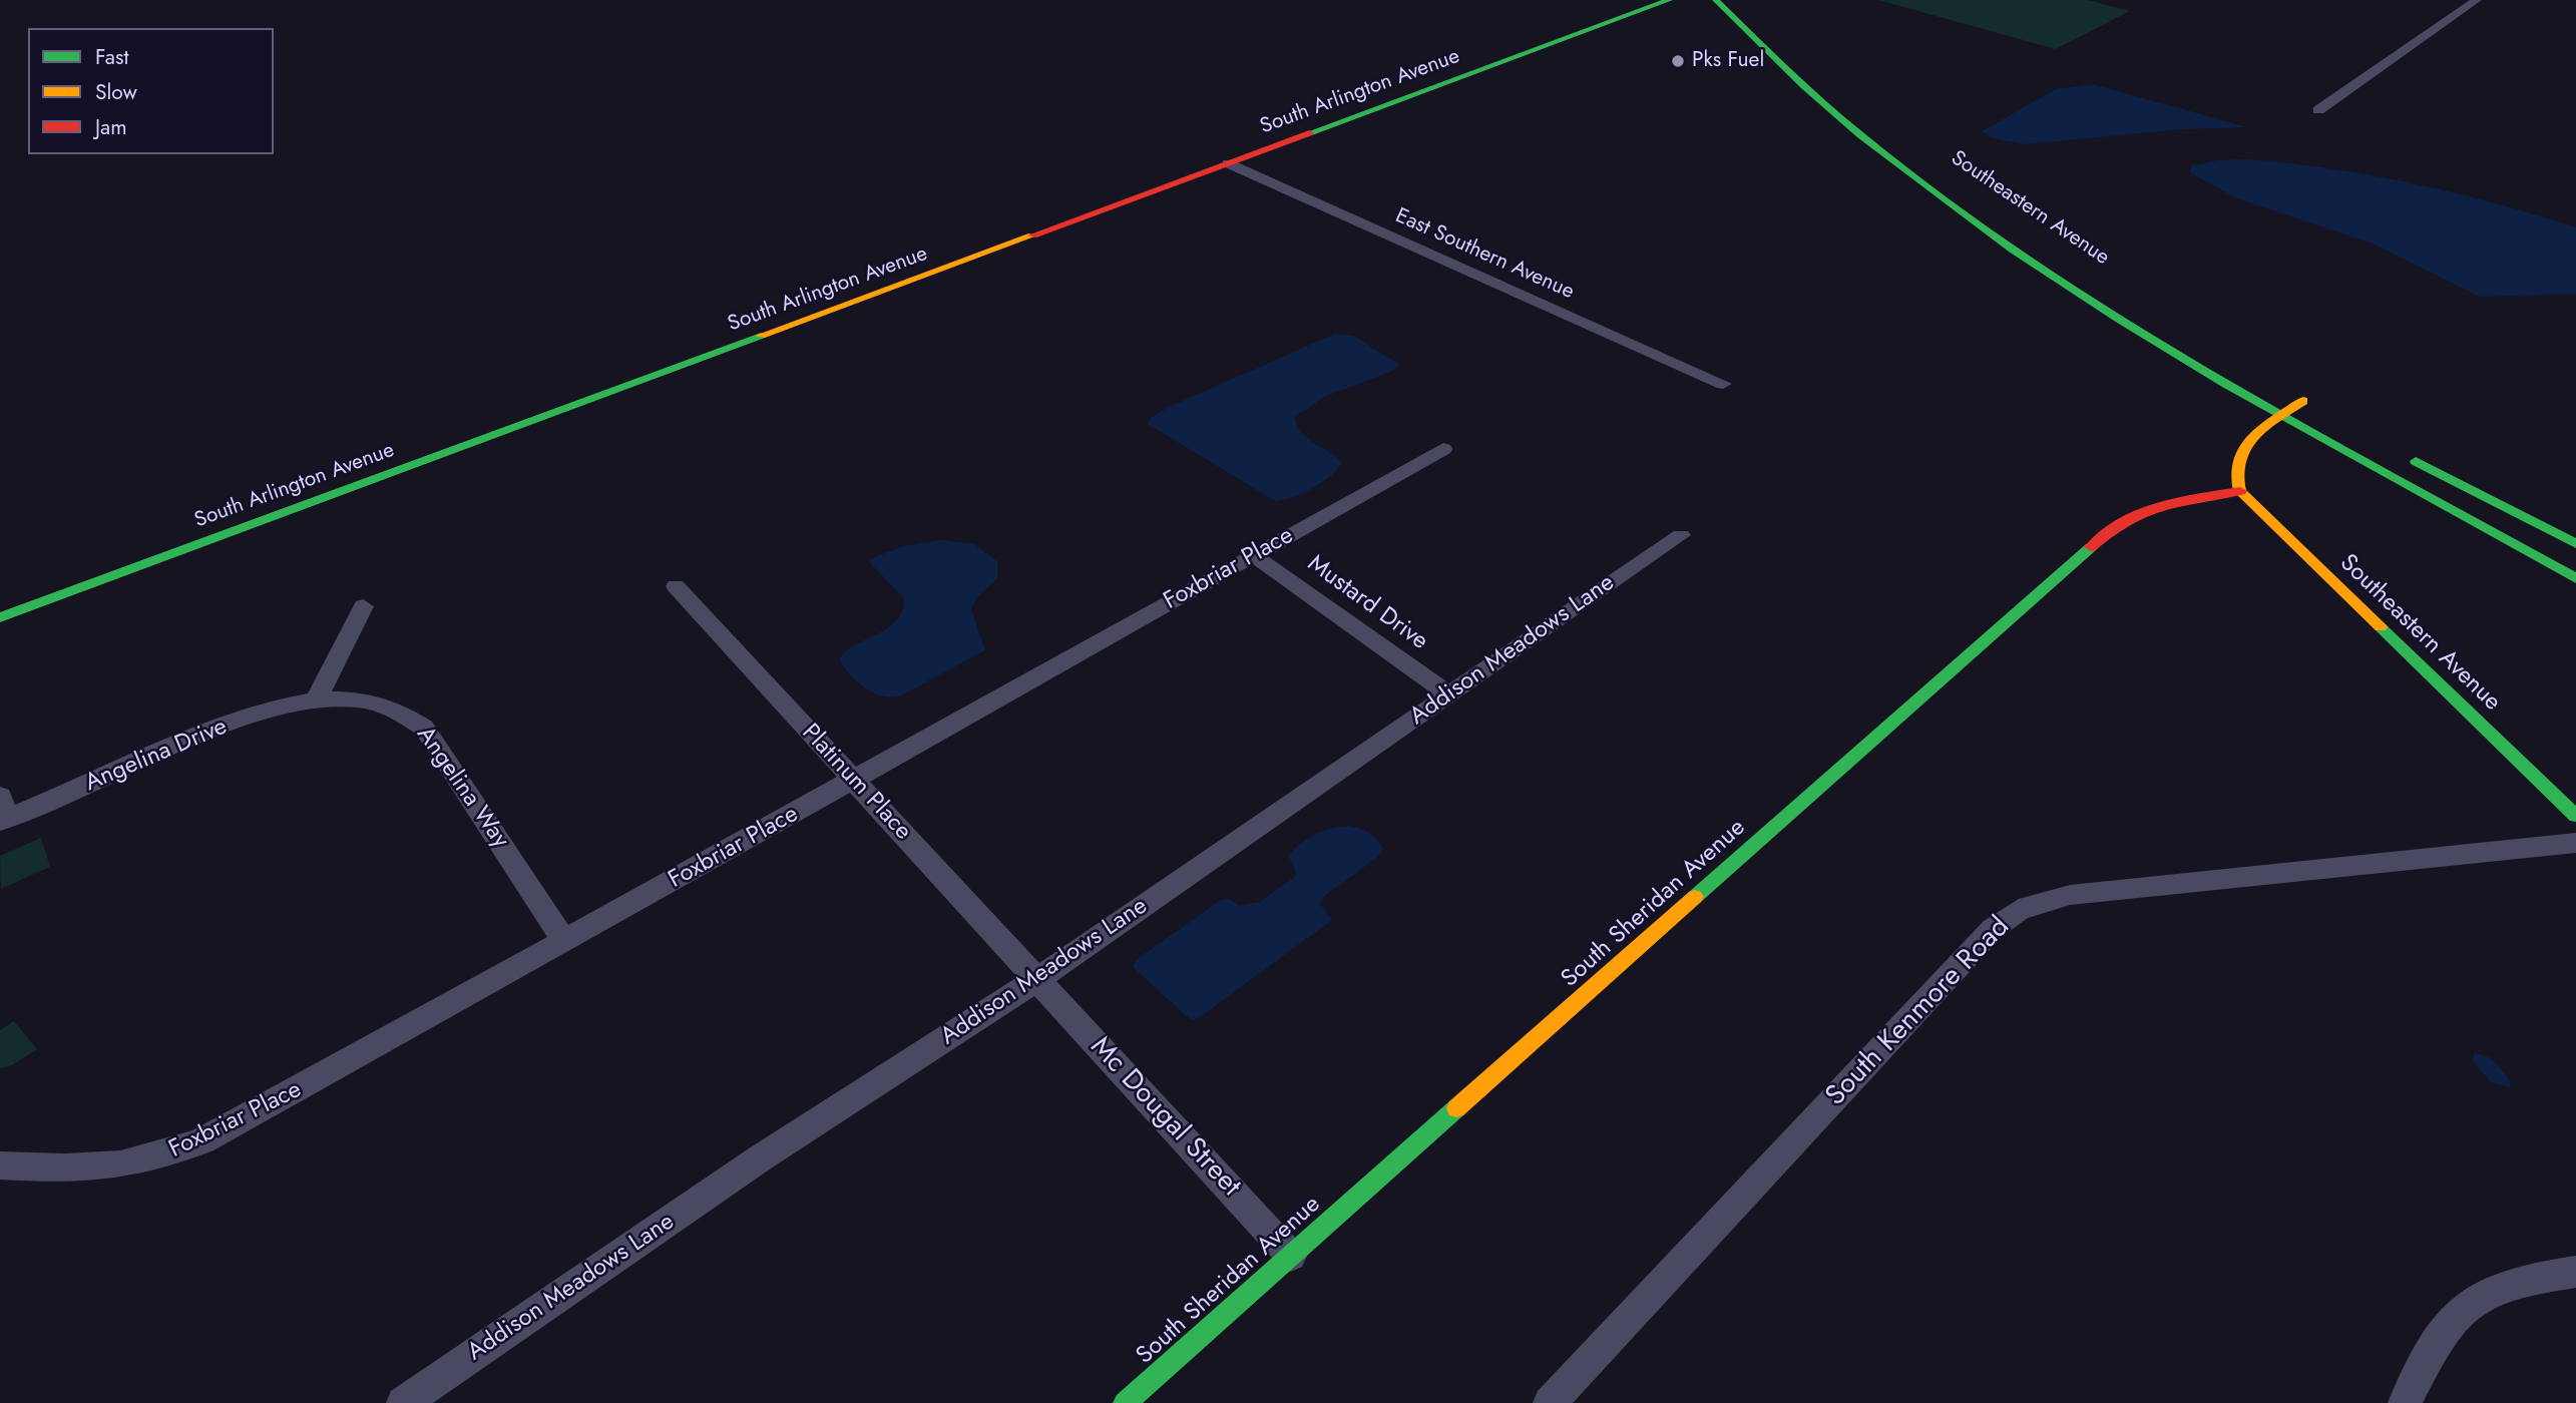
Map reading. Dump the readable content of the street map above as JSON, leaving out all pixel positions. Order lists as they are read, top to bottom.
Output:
{
  "streets": {
    "main road": ["South Arlington Avenue", "Southeastern Avenue", "South Sheridan Avenue"],
    "street": [
      "East Southern Avenue",
      "Foxbriar Place",
      "Mustard Drive",
      "Addison Meadows Lane",
      "Angelina Drive",
      "Platinum Place",
      "Angelina Way",
      "South Kenmore Road",
      "Mc Dougal Street"
    ]
  },
  "crossings": [
    ["South Arlington Avenue", "East Southern Avenue"],
    ["Southeastern Avenue", "South Sheridan Avenue"],
    ["Foxbriar Place", "Mustard Drive"],
    ["Foxbriar Place", "Platinum Place"],
    ["Foxbriar Place", "Angelina Way"],
    ["Mustard Drive", "Addison Meadows Lane"],
    ["Addison Meadows Lane", "Platinum Place"],
    ["Addison Meadows Lane", "Mc Dougal Street"],
    ["Angelina Drive", "Angelina Way"],
    ["Platinum Place", "Mc Dougal Street"],
    ["South Sheridan Avenue", "Mc Dougal Street"]
  ],
  "places": ["Pks Fuel"],
  "legend": ["Fast", "Slow", "Jam"]
}
